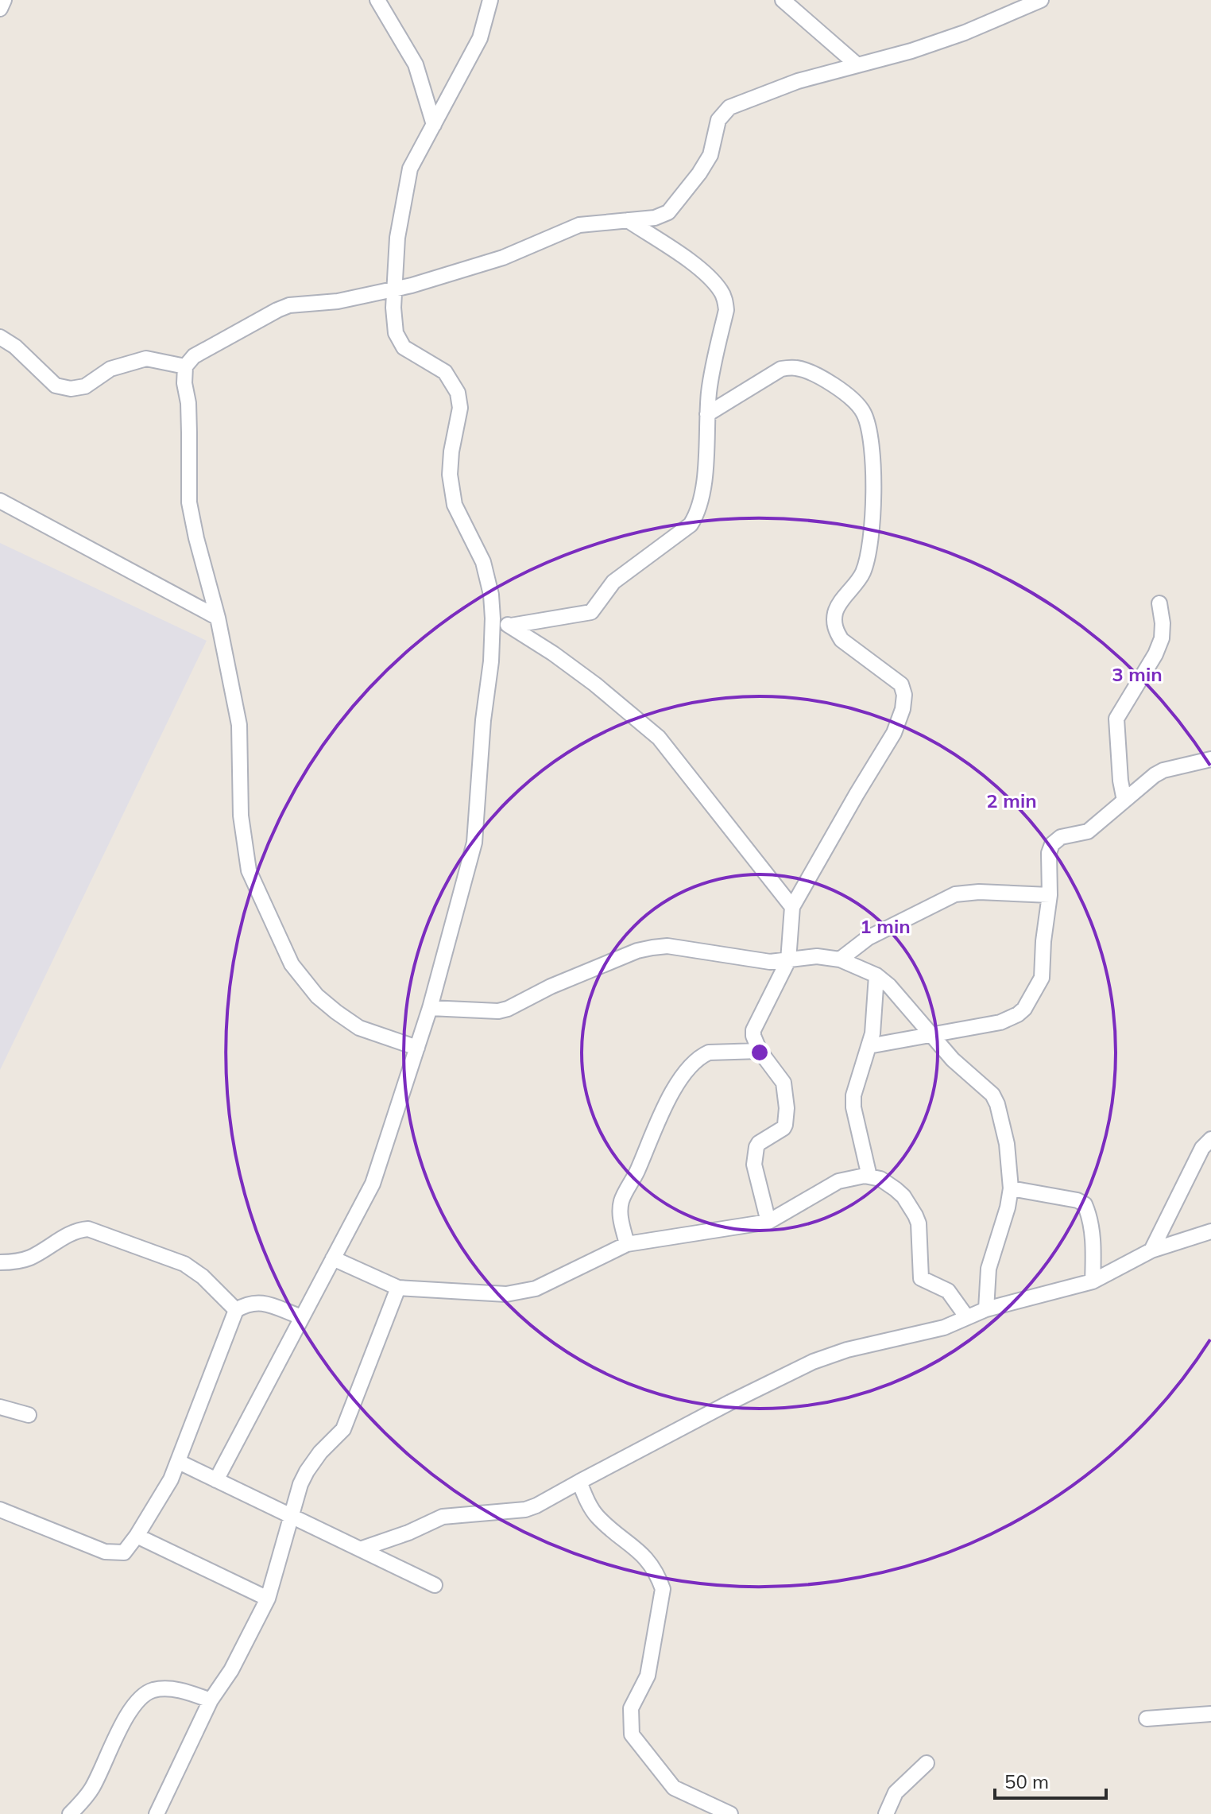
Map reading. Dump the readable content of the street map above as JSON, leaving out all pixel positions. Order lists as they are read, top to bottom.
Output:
{
  "scale_bar": "50 m",
  "rings": ["3 min", "2 min", "1 min"]
}
